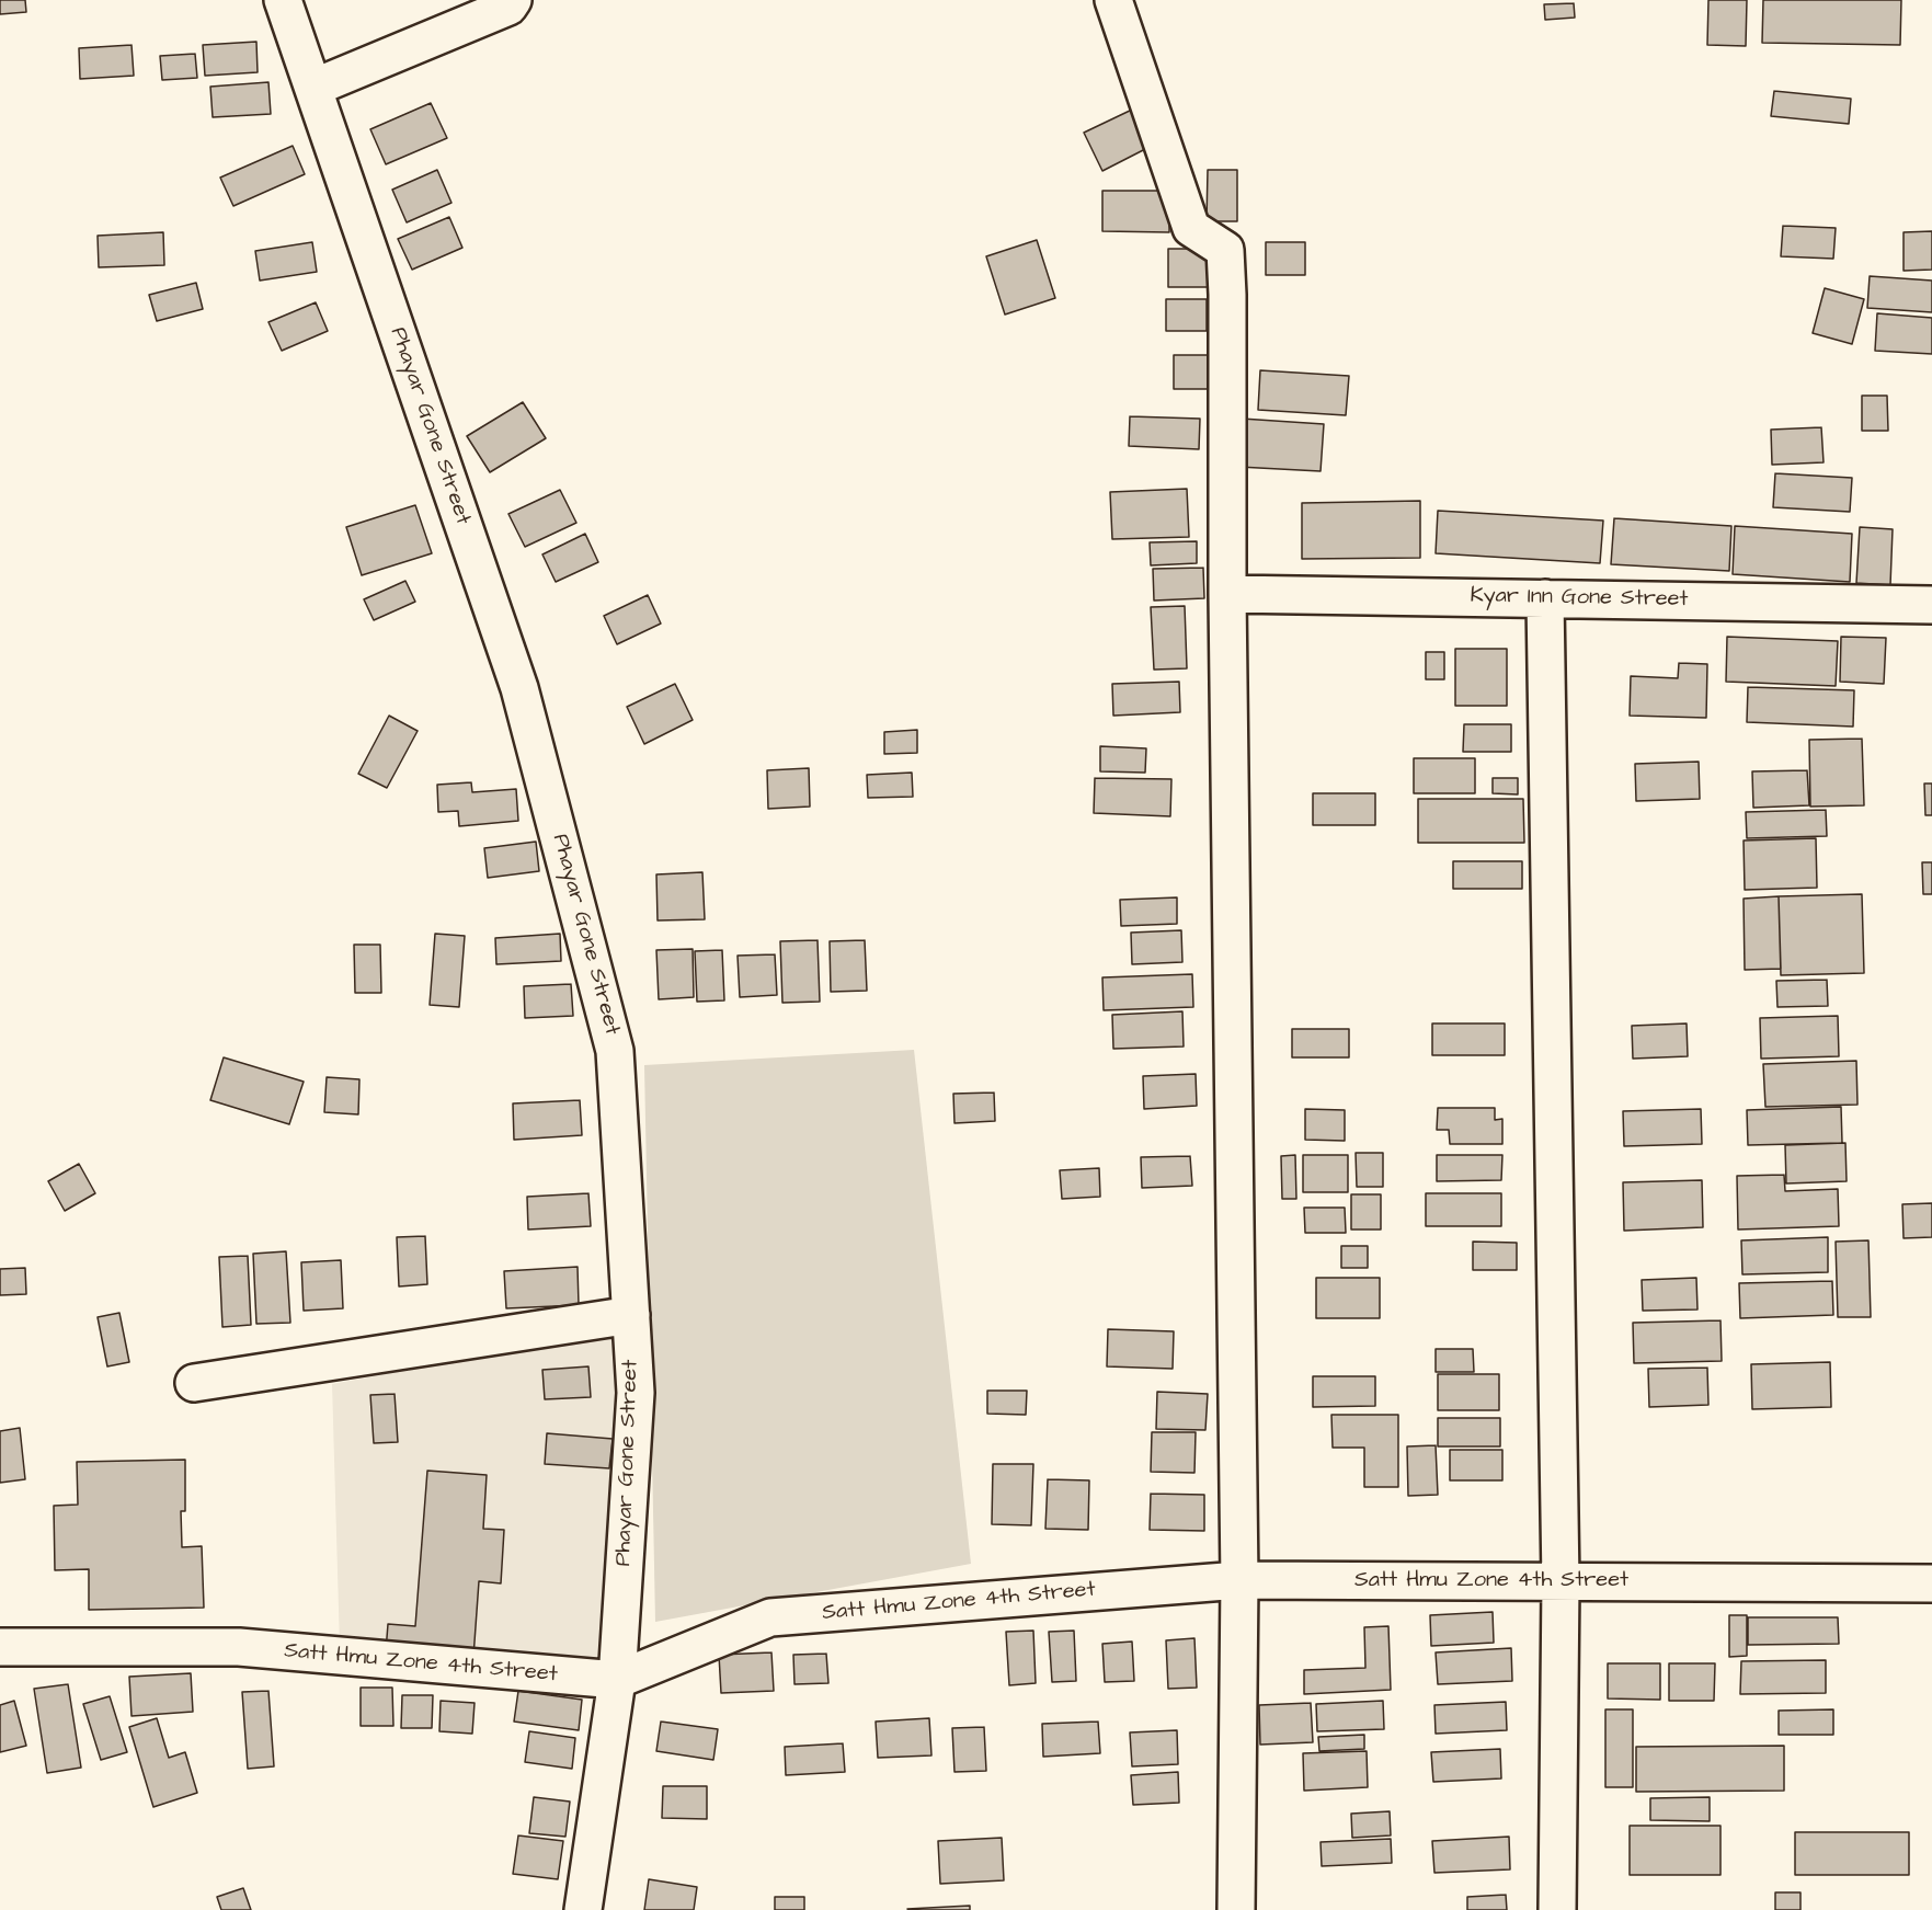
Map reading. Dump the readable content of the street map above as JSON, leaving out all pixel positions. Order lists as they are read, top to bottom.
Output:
{
  "streets": {
    "street": ["Phayar Gone Street", "Kyar Inn Gone Street", "Satt Hmu Zone 4th Street"]
  },
  "crossings": [
    ["Phayar Gone Street", "Satt Hmu Zone 4th Street"]
  ]
}
